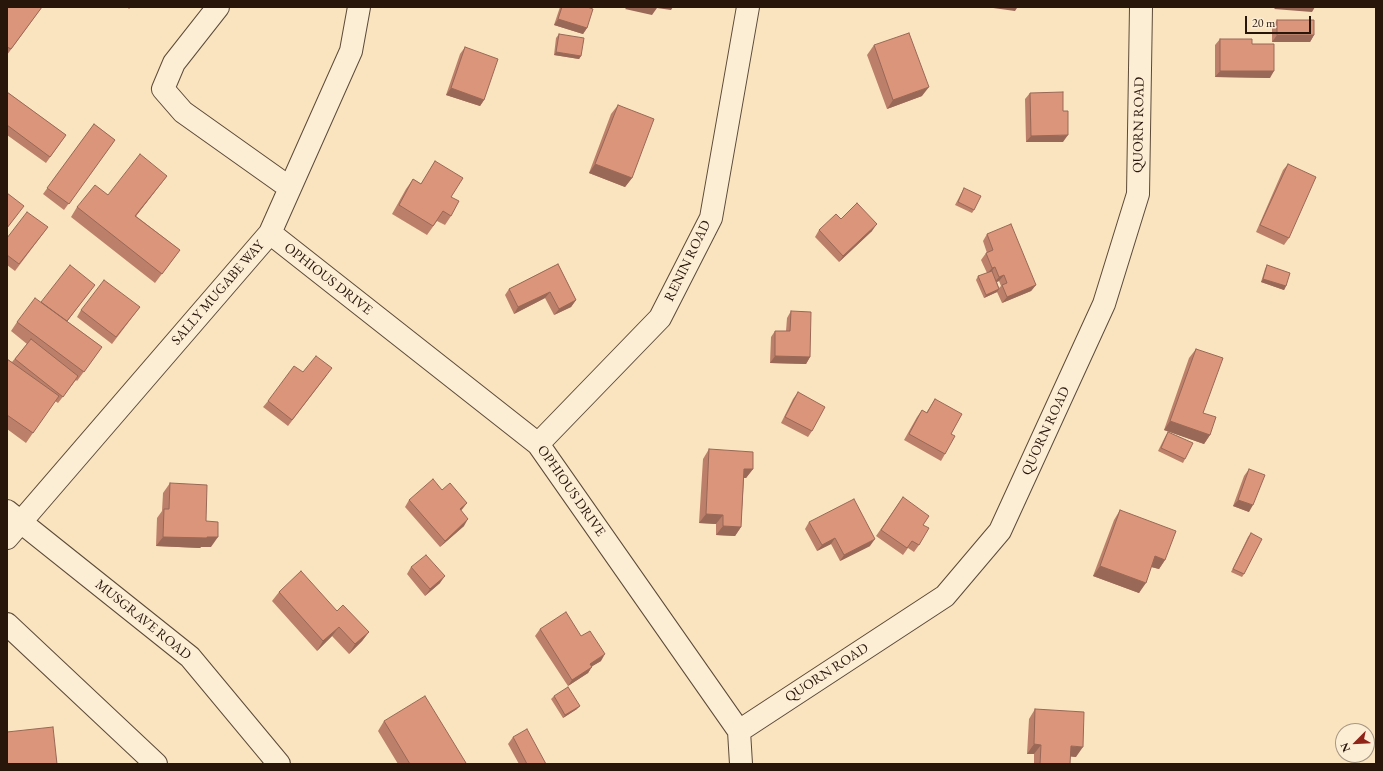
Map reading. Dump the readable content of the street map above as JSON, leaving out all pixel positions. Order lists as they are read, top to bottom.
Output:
{
  "streets": {
    "street": [
      "QUORN ROAD",
      "RENIN ROAD",
      "OPHIOUS DRIVE",
      "SALLY MUGABE WAY",
      "MUSGRAVE ROAD"
    ]
  },
  "crossings": [
    ["QUORN ROAD", "OPHIOUS DRIVE"],
    ["RENIN ROAD", "OPHIOUS DRIVE"],
    ["OPHIOUS DRIVE", "SALLY MUGABE WAY"],
    ["SALLY MUGABE WAY", "MUSGRAVE ROAD"]
  ],
  "scale_bar": "20 m",
  "north": "bottom left"
}
